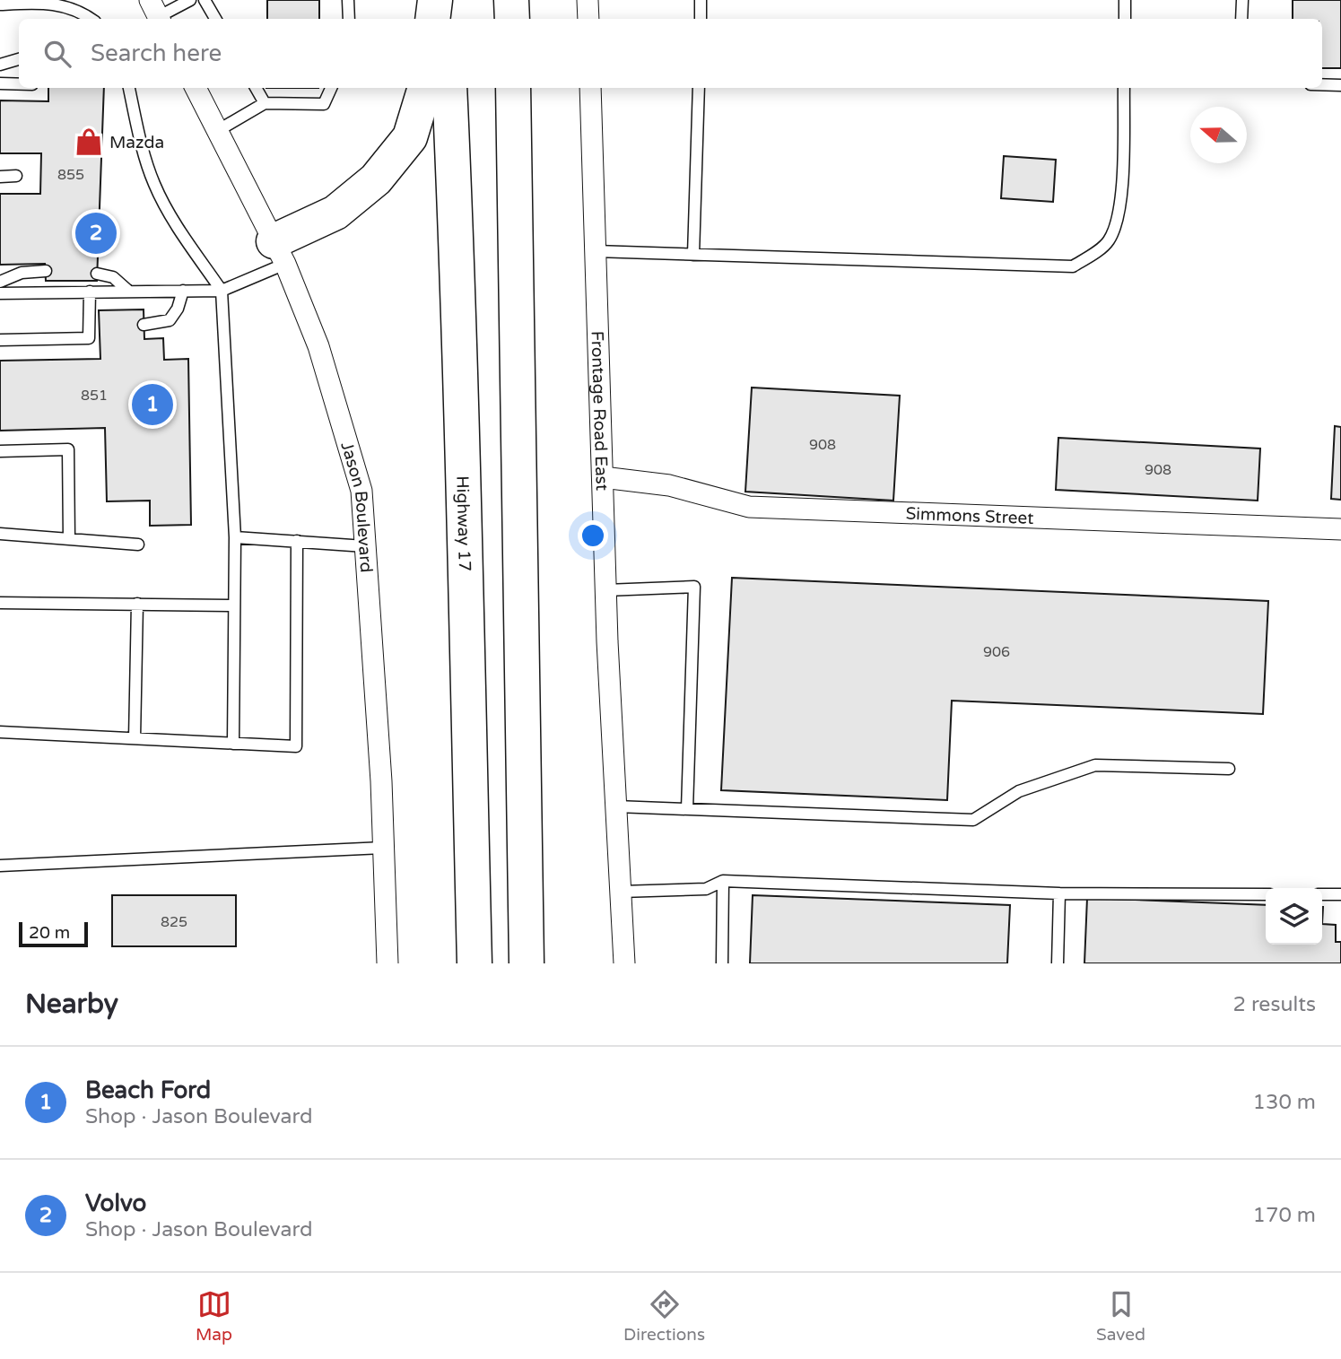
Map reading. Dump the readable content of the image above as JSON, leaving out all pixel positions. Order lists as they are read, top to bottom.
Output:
{
  "streets": {
    "highway": ["Highway 17"],
    "street": ["Frontage Road East", "Jason Boulevard", "Simmons Street"]
  },
  "crossings": [
    ["Frontage Road East", "Simmons Street"]
  ],
  "places": {
    "shop": ["Mazda"]
  },
  "house_numbers": [
    "855",
    "851",
    "908",
    "908",
    "906",
    "825"
  ],
  "scale_bar": "20 m",
  "north": "left",
  "page": {
    "search": "Search here",
    "pins": ["2", "1"],
    "scale": "20 m",
    "heading": ["Nearby", "2 results"],
    "list": [
      {
        "mark": "1",
        "name": "Beach Ford",
        "note": "Shop · Jason Boulevard",
        "value": "130 m"
      },
      {
        "mark": "2",
        "name": "Volvo",
        "note": "Shop · Jason Boulevard",
        "value": "170 m"
      }
    ],
    "nav": ["Map", "Directions", "Saved"]
  }
}
